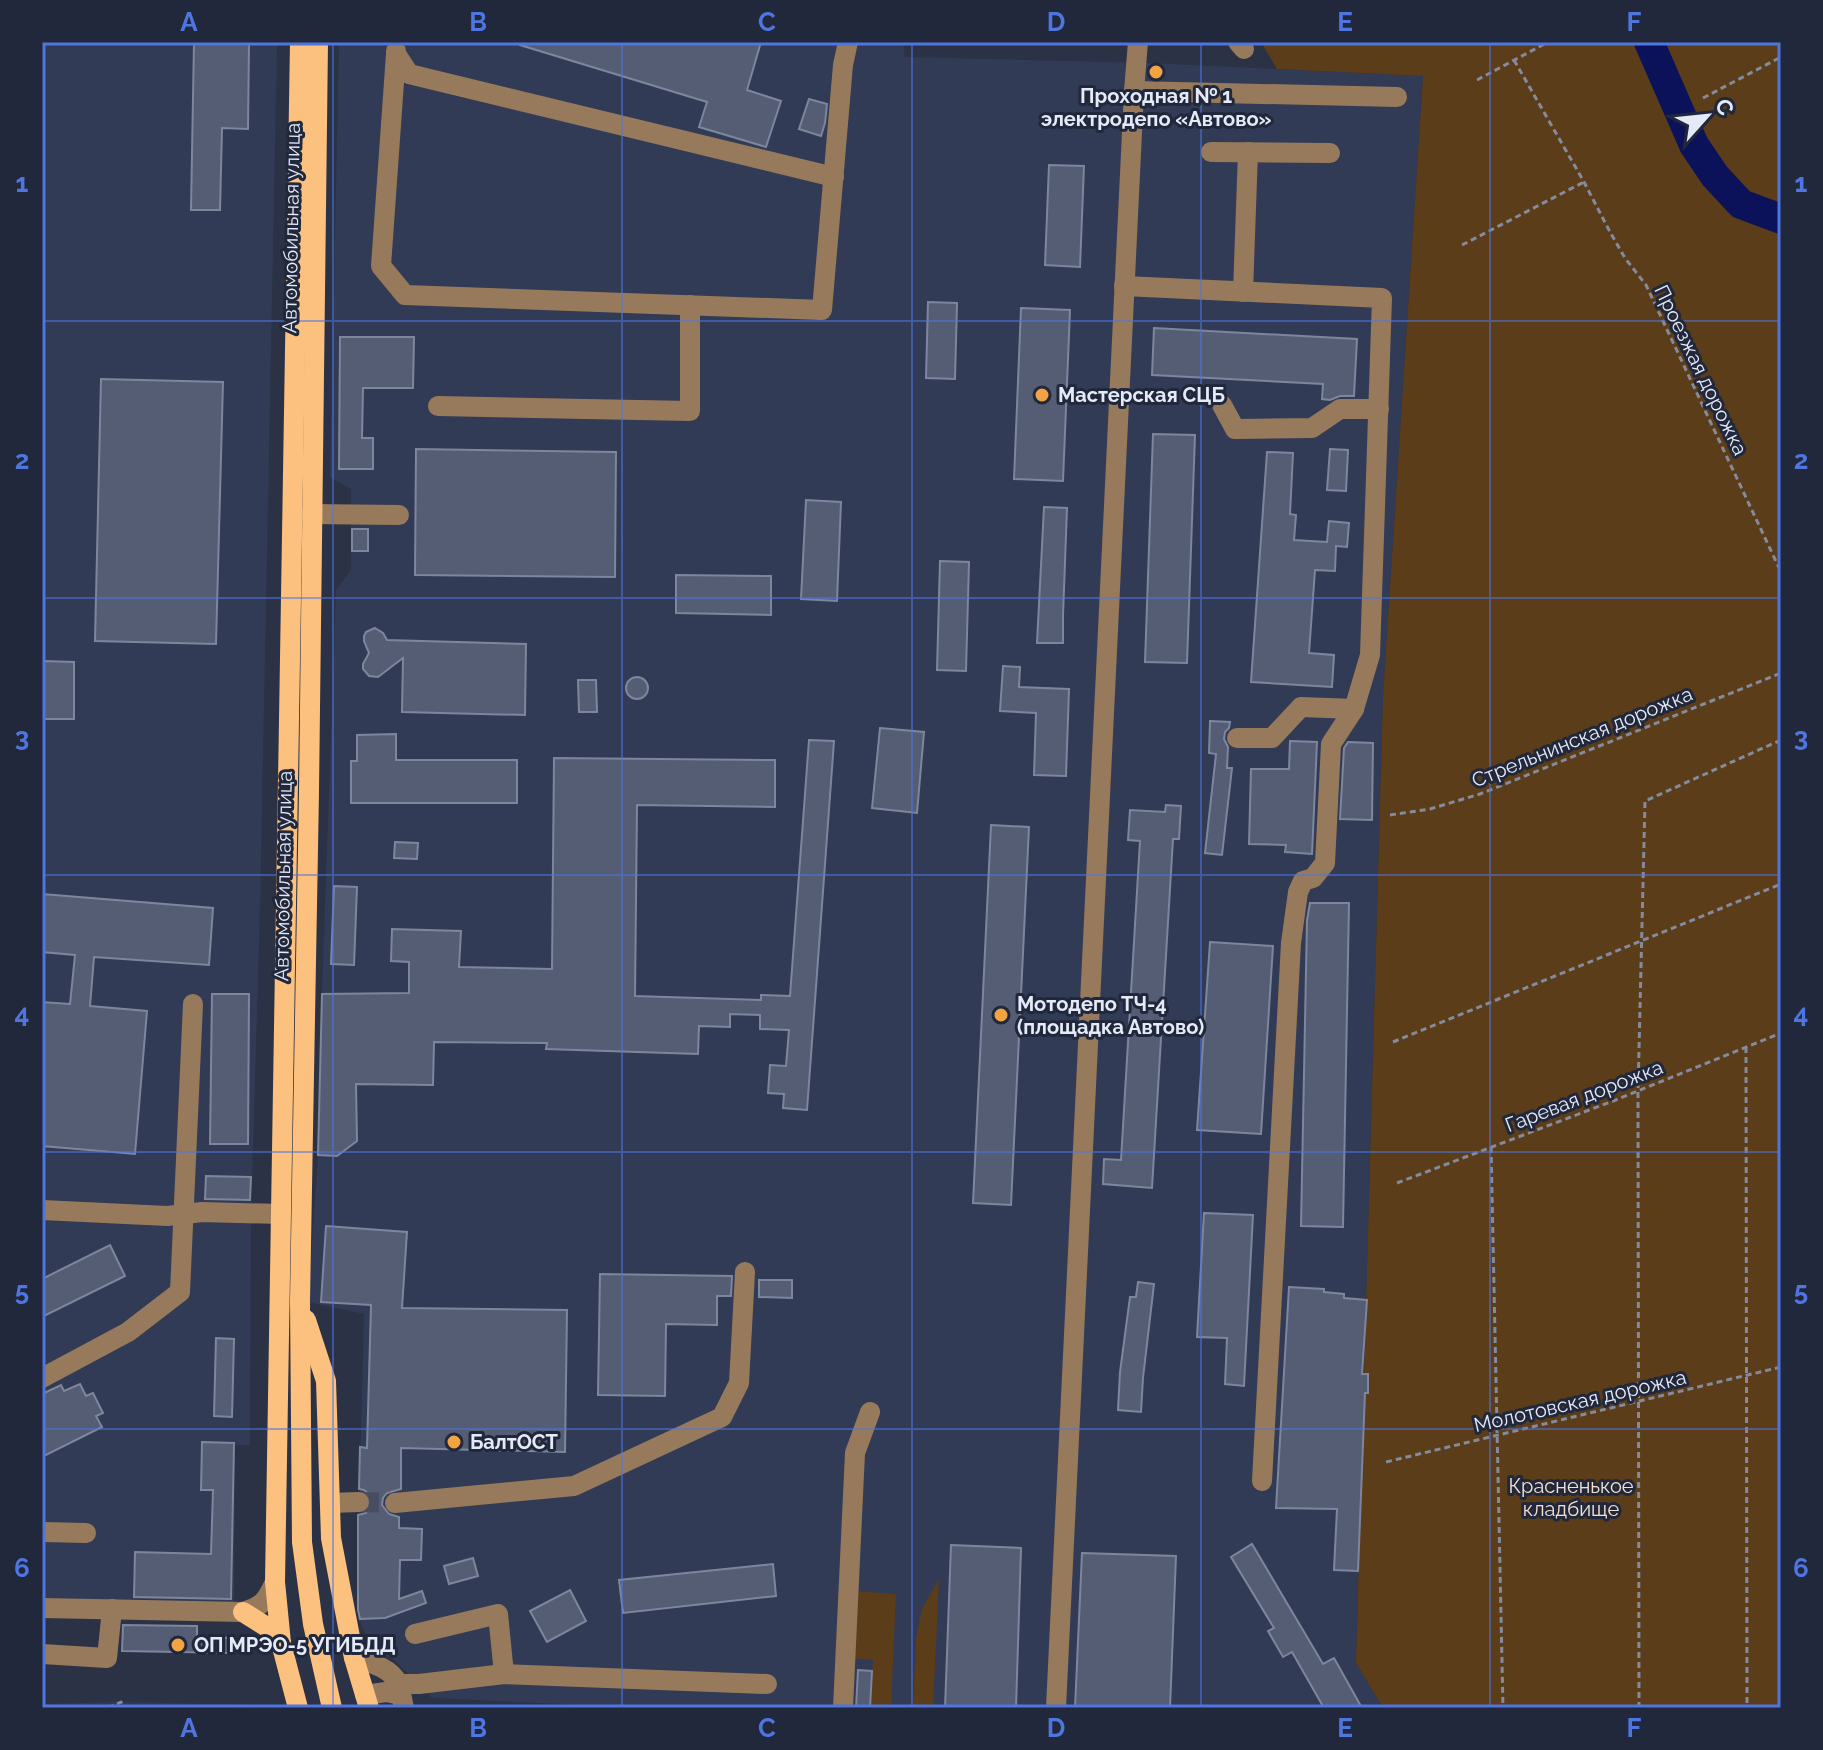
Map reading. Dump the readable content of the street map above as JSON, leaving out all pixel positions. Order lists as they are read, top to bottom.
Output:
{
  "streets": {
    "main road": ["Автомобильная улица"],
    "path": [
      "Проезжая дорожка",
      "Стрельнинская дорожка",
      "Гаревая дорожка",
      "Молотовская дорожка"
    ]
  },
  "parks": ["Красненькое кладбище"],
  "places": [
    "Проходная № 1 электродепо «Автово»",
    "Мастерская СЦБ",
    "Мотодепо ТЧ-4 (площадка Автово)",
    "БалтОСТ",
    "ОП МРЭО-5 УГИБДД"
  ],
  "north": "top right",
  "grid": {
    "columns": [
      "A",
      "B",
      "C",
      "D",
      "E",
      "F"
    ],
    "rows": [
      "1",
      "2",
      "3",
      "4",
      "5",
      "6"
    ]
  }
}
